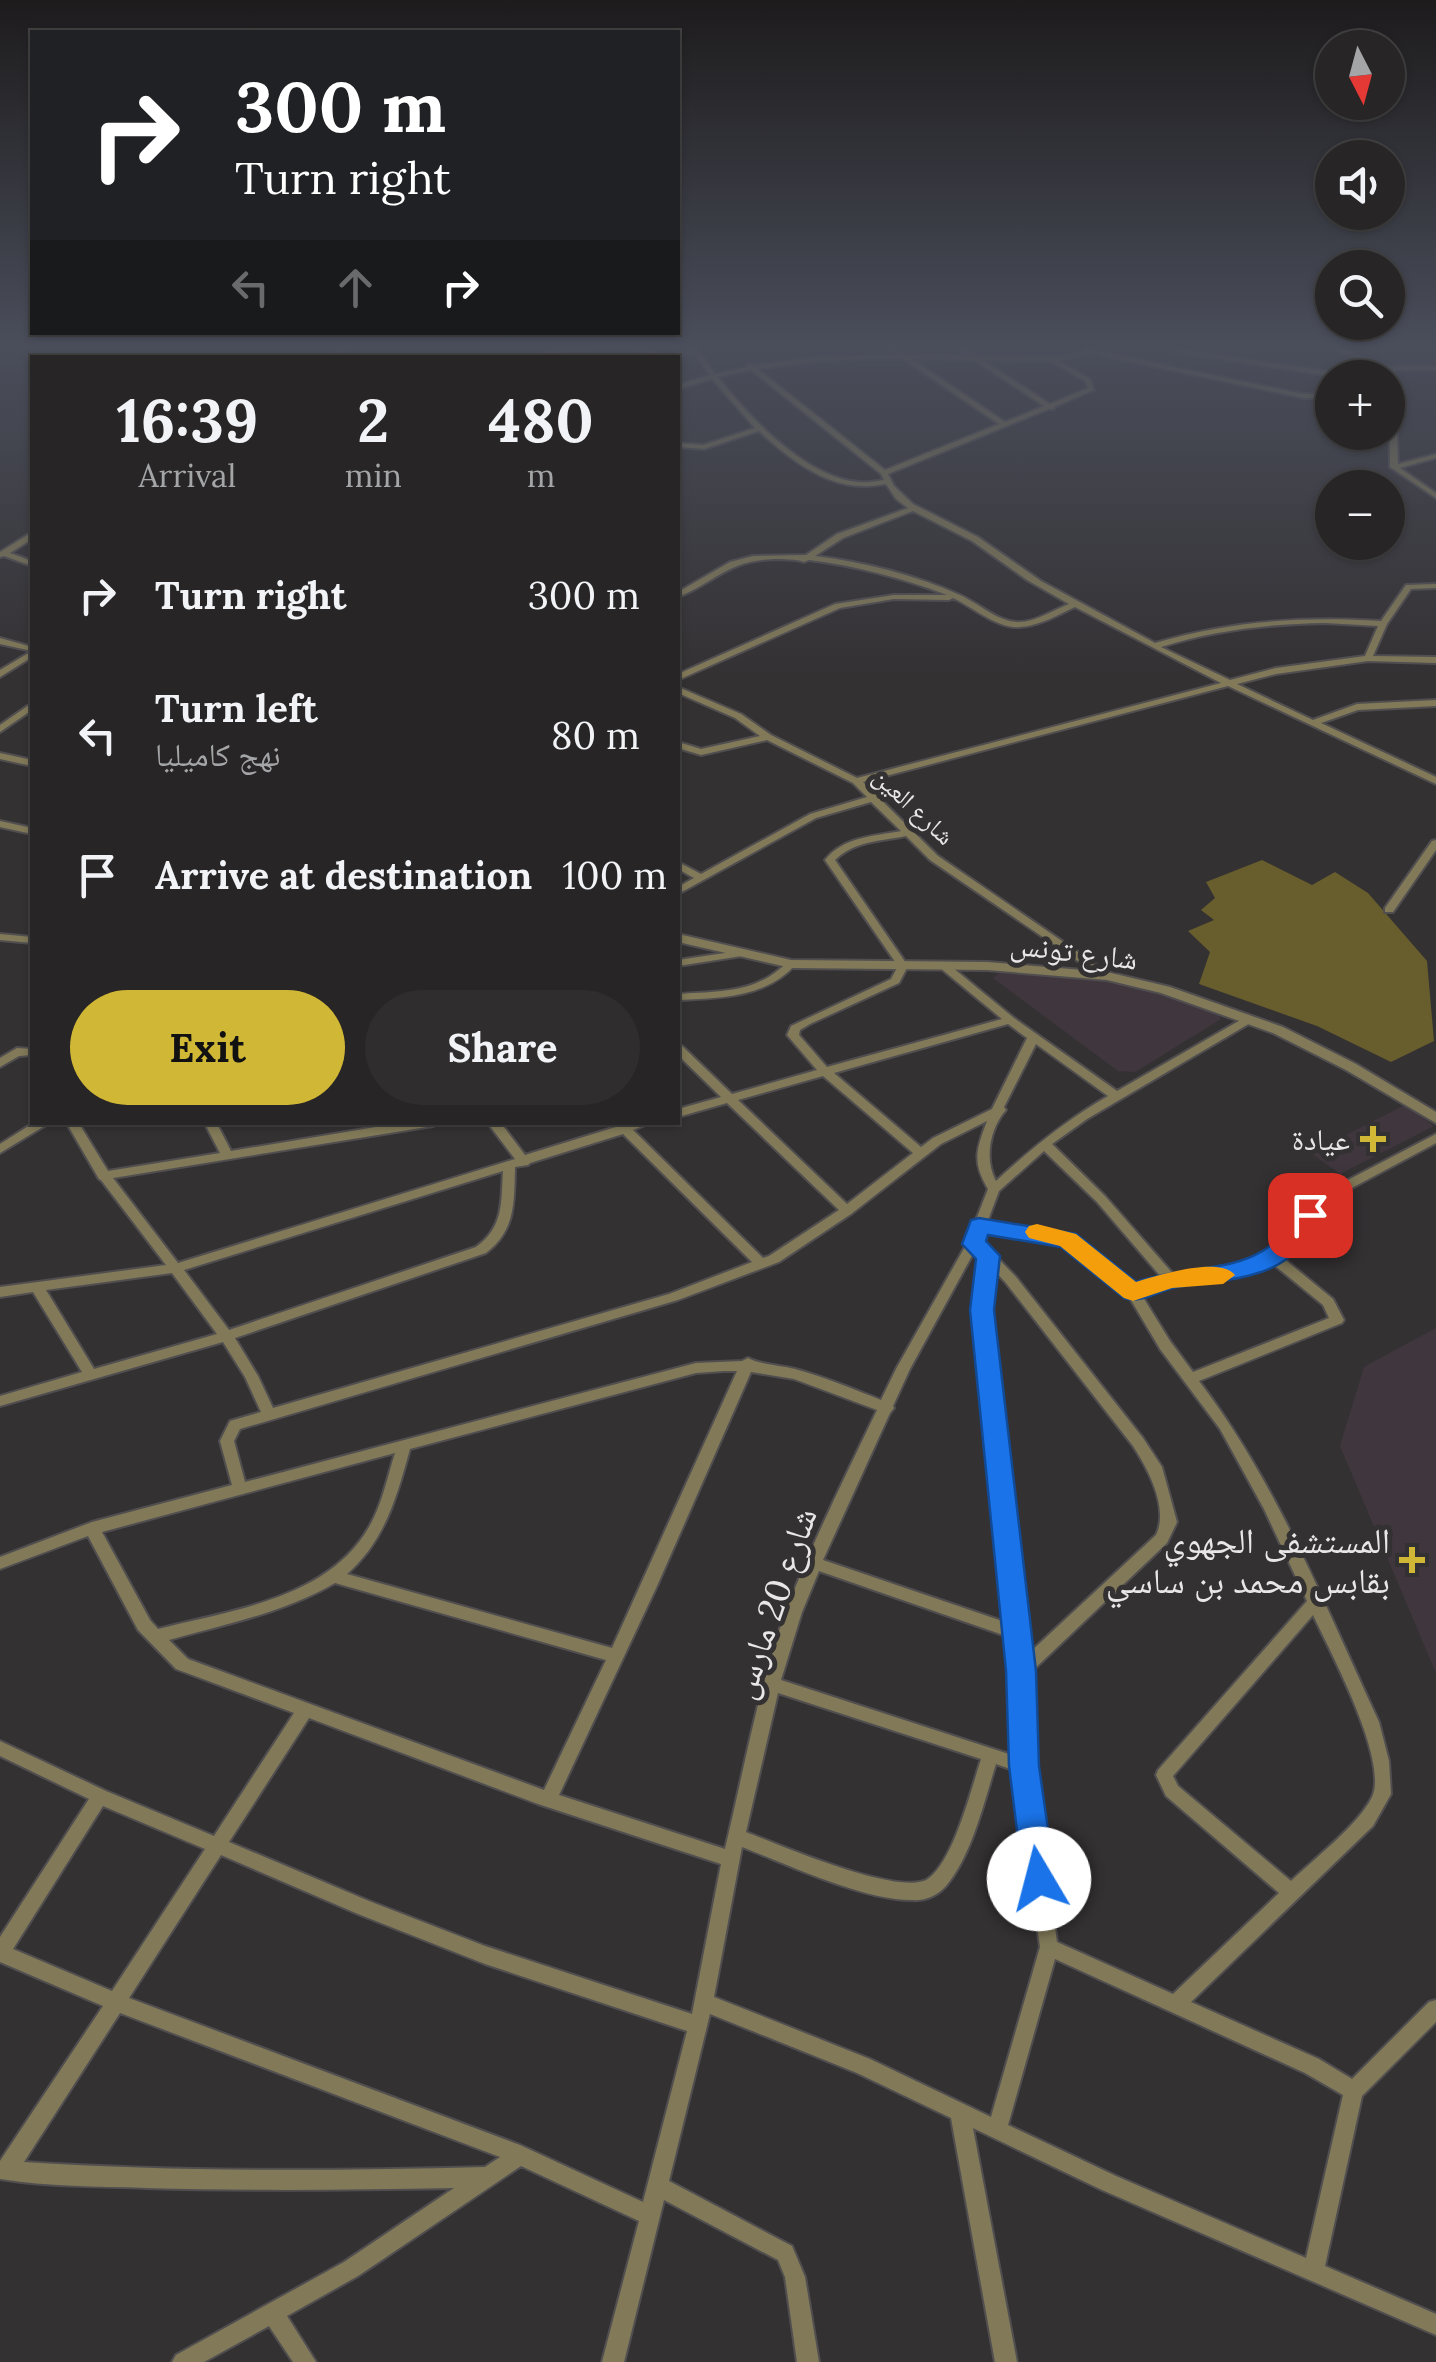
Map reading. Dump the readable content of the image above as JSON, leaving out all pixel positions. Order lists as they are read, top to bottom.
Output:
{
  "streets": {
    "street": ["شارع العين", "شارع تونس", "شارع 20 مارس"]
  },
  "crossings": [
    ["شارع العين", "شارع تونس"],
    ["شارع تونس", "شارع 20 مارس"]
  ],
  "places": {
    "health": ["عيادة", "المستشفى الجهوي بقابس محمد بن ساسي"]
  },
  "north": "bottom",
  "page": {
    "map_buttons": ["+", "−"],
    "turn": ["300 m", "Turn right"],
    "eta": [
      "16:39",
      "Arrival",
      "2",
      "min",
      "480",
      "m"
    ],
    "list": [
      {
        "name": "Turn right",
        "value": "300 m"
      },
      {
        "name": "Turn left",
        "note": "نهج كاميليا",
        "value": "80 m"
      },
      {
        "name": "Arrive at destination",
        "value": "100 m"
      }
    ],
    "buttons": ["Exit", "Share"]
  }
}
